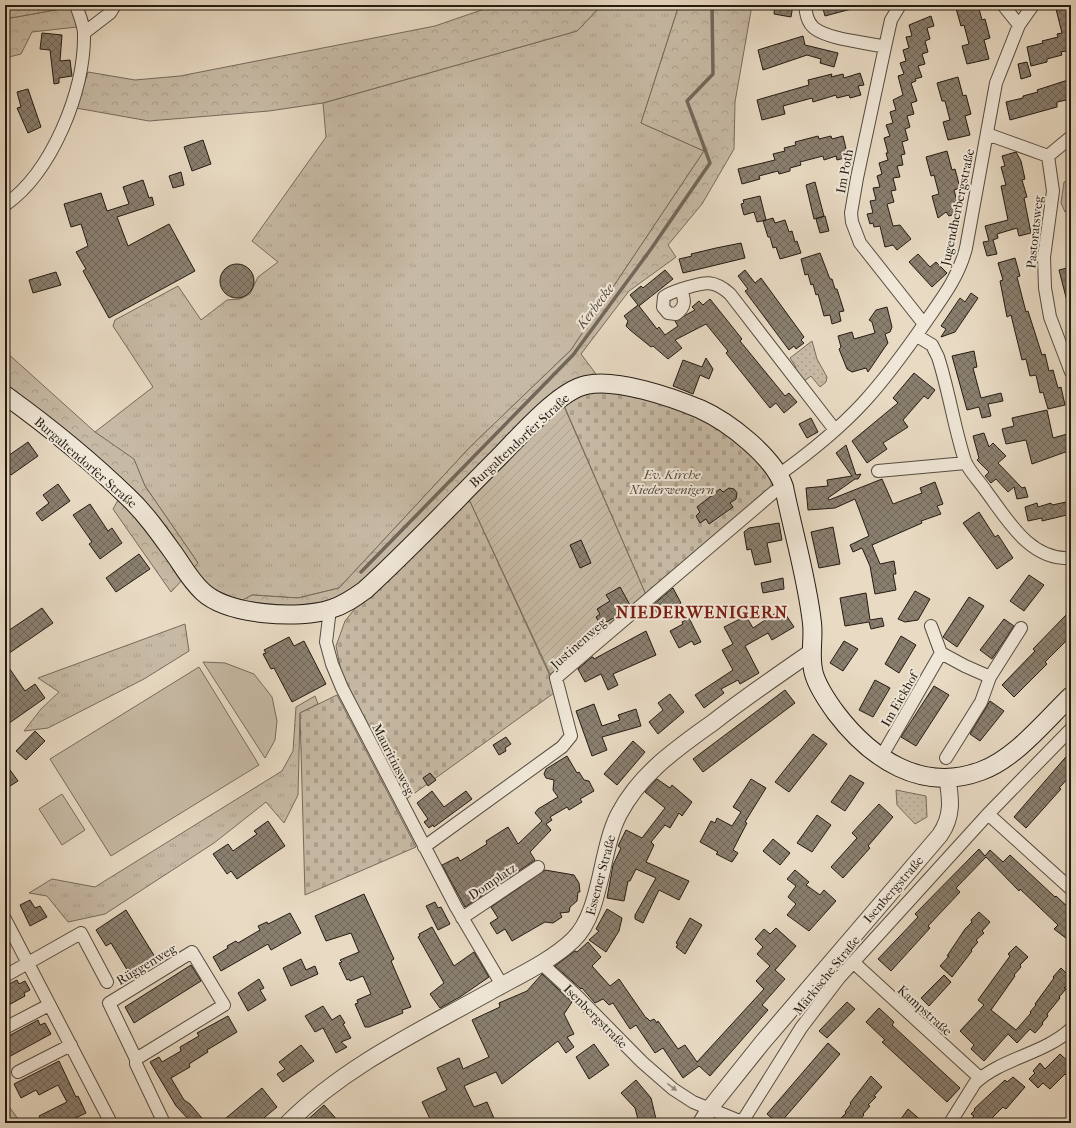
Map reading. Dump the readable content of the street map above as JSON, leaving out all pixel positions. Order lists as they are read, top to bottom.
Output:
{
  "streets": {
    "main road": ["Burgaltendorfer Straße"],
    "street": [
      "Im Poth",
      "Jugendherbergstraße",
      "Pastoratsweg",
      "Justinenweg",
      "Im Eickhof",
      "Mauritiusweg",
      "Essener Straße",
      "Domplatz",
      "Isenbergstraße",
      "Rüggenweg",
      "Märkische Straße",
      "Kampstraße"
    ]
  },
  "crossings": [
    ["Im Poth", "Jugendherbergstraße"],
    ["Jugendherbergstraße", "Burgaltendorfer Straße"],
    ["Jugendherbergstraße", "Justinenweg"],
    ["Burgaltendorfer Straße", "Justinenweg"],
    ["Burgaltendorfer Straße", "Im Eickhof"],
    ["Burgaltendorfer Straße", "Mauritiusweg"],
    ["Burgaltendorfer Straße", "Essener Straße"],
    ["Burgaltendorfer Straße", "Isenbergstraße"],
    ["Justinenweg", "Mauritiusweg"],
    ["Mauritiusweg", "Domplatz"],
    ["Essener Straße", "Domplatz"],
    ["Essener Straße", "Isenbergstraße"],
    ["Isenbergstraße", "Märkische Straße"],
    ["Märkische Straße", "Kampstraße"]
  ],
  "districts": ["NIEDERWENIGERN"],
  "water": ["Kerbecke"],
  "parks": ["Ev. Kirche Niederwenigern"]
}
